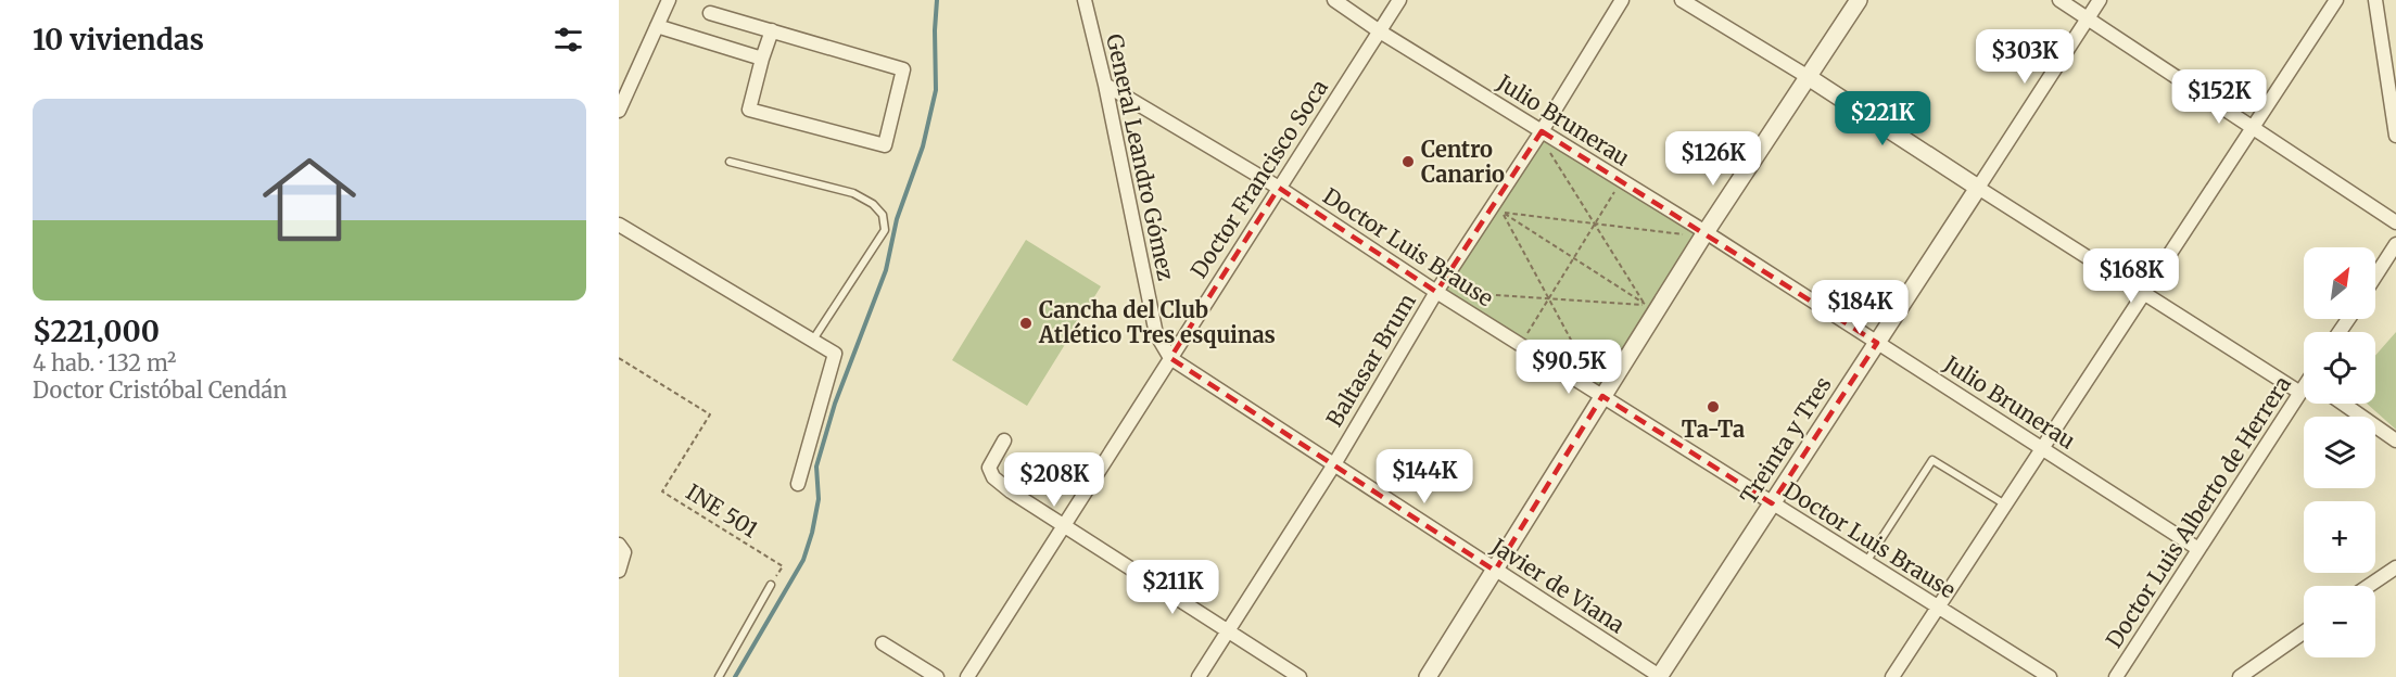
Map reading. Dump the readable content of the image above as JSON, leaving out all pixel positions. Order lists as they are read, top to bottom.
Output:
{
  "streets": {
    "street": [
      "Julio Brunerau",
      "General Leandro Gómez",
      "Doctor Francisco Soca",
      "Doctor Luis Brause",
      "Baltasar Brum",
      "Treinta y Tres",
      "Doctor Luis Alberto de Herrera",
      "Javier de Viana"
    ],
    "path": ["INE 501"]
  },
  "crossings": [
    ["Julio Brunerau", "Doctor Francisco Soca"],
    ["Julio Brunerau", "Baltasar Brum"],
    ["Julio Brunerau", "Treinta y Tres"],
    ["Julio Brunerau", "Doctor Luis Alberto de Herrera"],
    ["General Leandro Gómez", "Doctor Francisco Soca"],
    ["General Leandro Gómez", "Doctor Luis Brause"],
    ["General Leandro Gómez", "Javier de Viana"],
    ["Doctor Francisco Soca", "Doctor Luis Brause"],
    ["Doctor Francisco Soca", "Javier de Viana"],
    ["Doctor Luis Brause", "Baltasar Brum"],
    ["Doctor Luis Brause", "Treinta y Tres"],
    ["Baltasar Brum", "Javier de Viana"],
    ["Treinta y Tres", "Javier de Viana"]
  ],
  "places": ["Centro Canario", "Cancha del Club Atlético Tres esquinas", "Ta-Ta"],
  "north": "top right",
  "page": {
    "heading": "10 viviendas",
    "price": [
      "$303K",
      "$152K",
      "$221K",
      "$126K",
      "$168K",
      "$184K",
      "$90.5K",
      "$144K",
      "$208K",
      "$211K"
    ],
    "list": [
      {
        "name": "$221,000",
        "note": "4 hab. · 132 m² · Doctor Cristóbal Cendán"
      }
    ],
    "map_buttons": ["+", "−"]
  }
}
